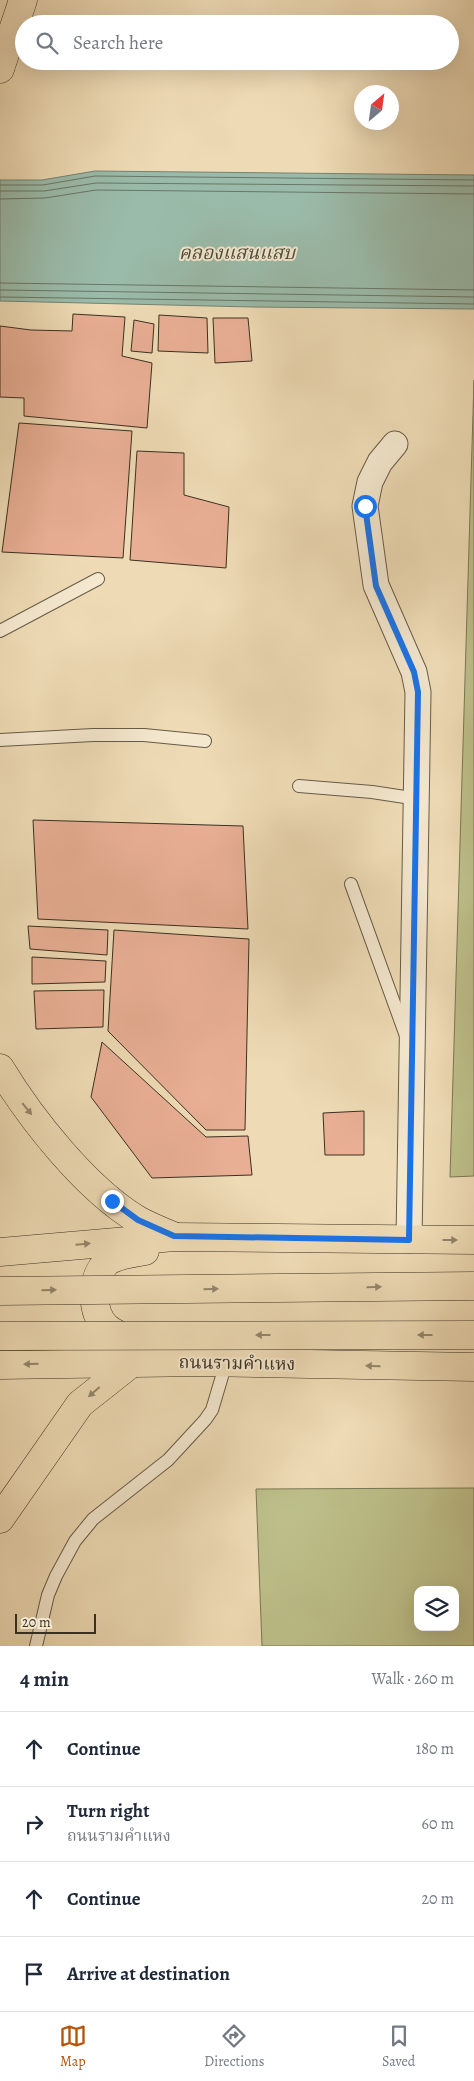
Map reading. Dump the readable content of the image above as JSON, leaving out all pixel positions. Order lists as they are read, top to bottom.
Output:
{
  "streets": {
    "main road": ["ถนนรามคำแหง"]
  },
  "water": ["คลองแสนแสบ"],
  "scale_bar": "20 m",
  "north": "top right",
  "page": {
    "search": "Search here",
    "scale": "20 m",
    "heading": ["4 min", "Walk · 260 m"],
    "list": [
      ["Continue", "180 m"],
      ["Turn right", "ถนนรามคำแหง", "60 m"],
      ["Continue", "20 m"],
      "Arrive at destination"
    ],
    "nav": ["Map", "Directions", "Saved"]
  }
}
